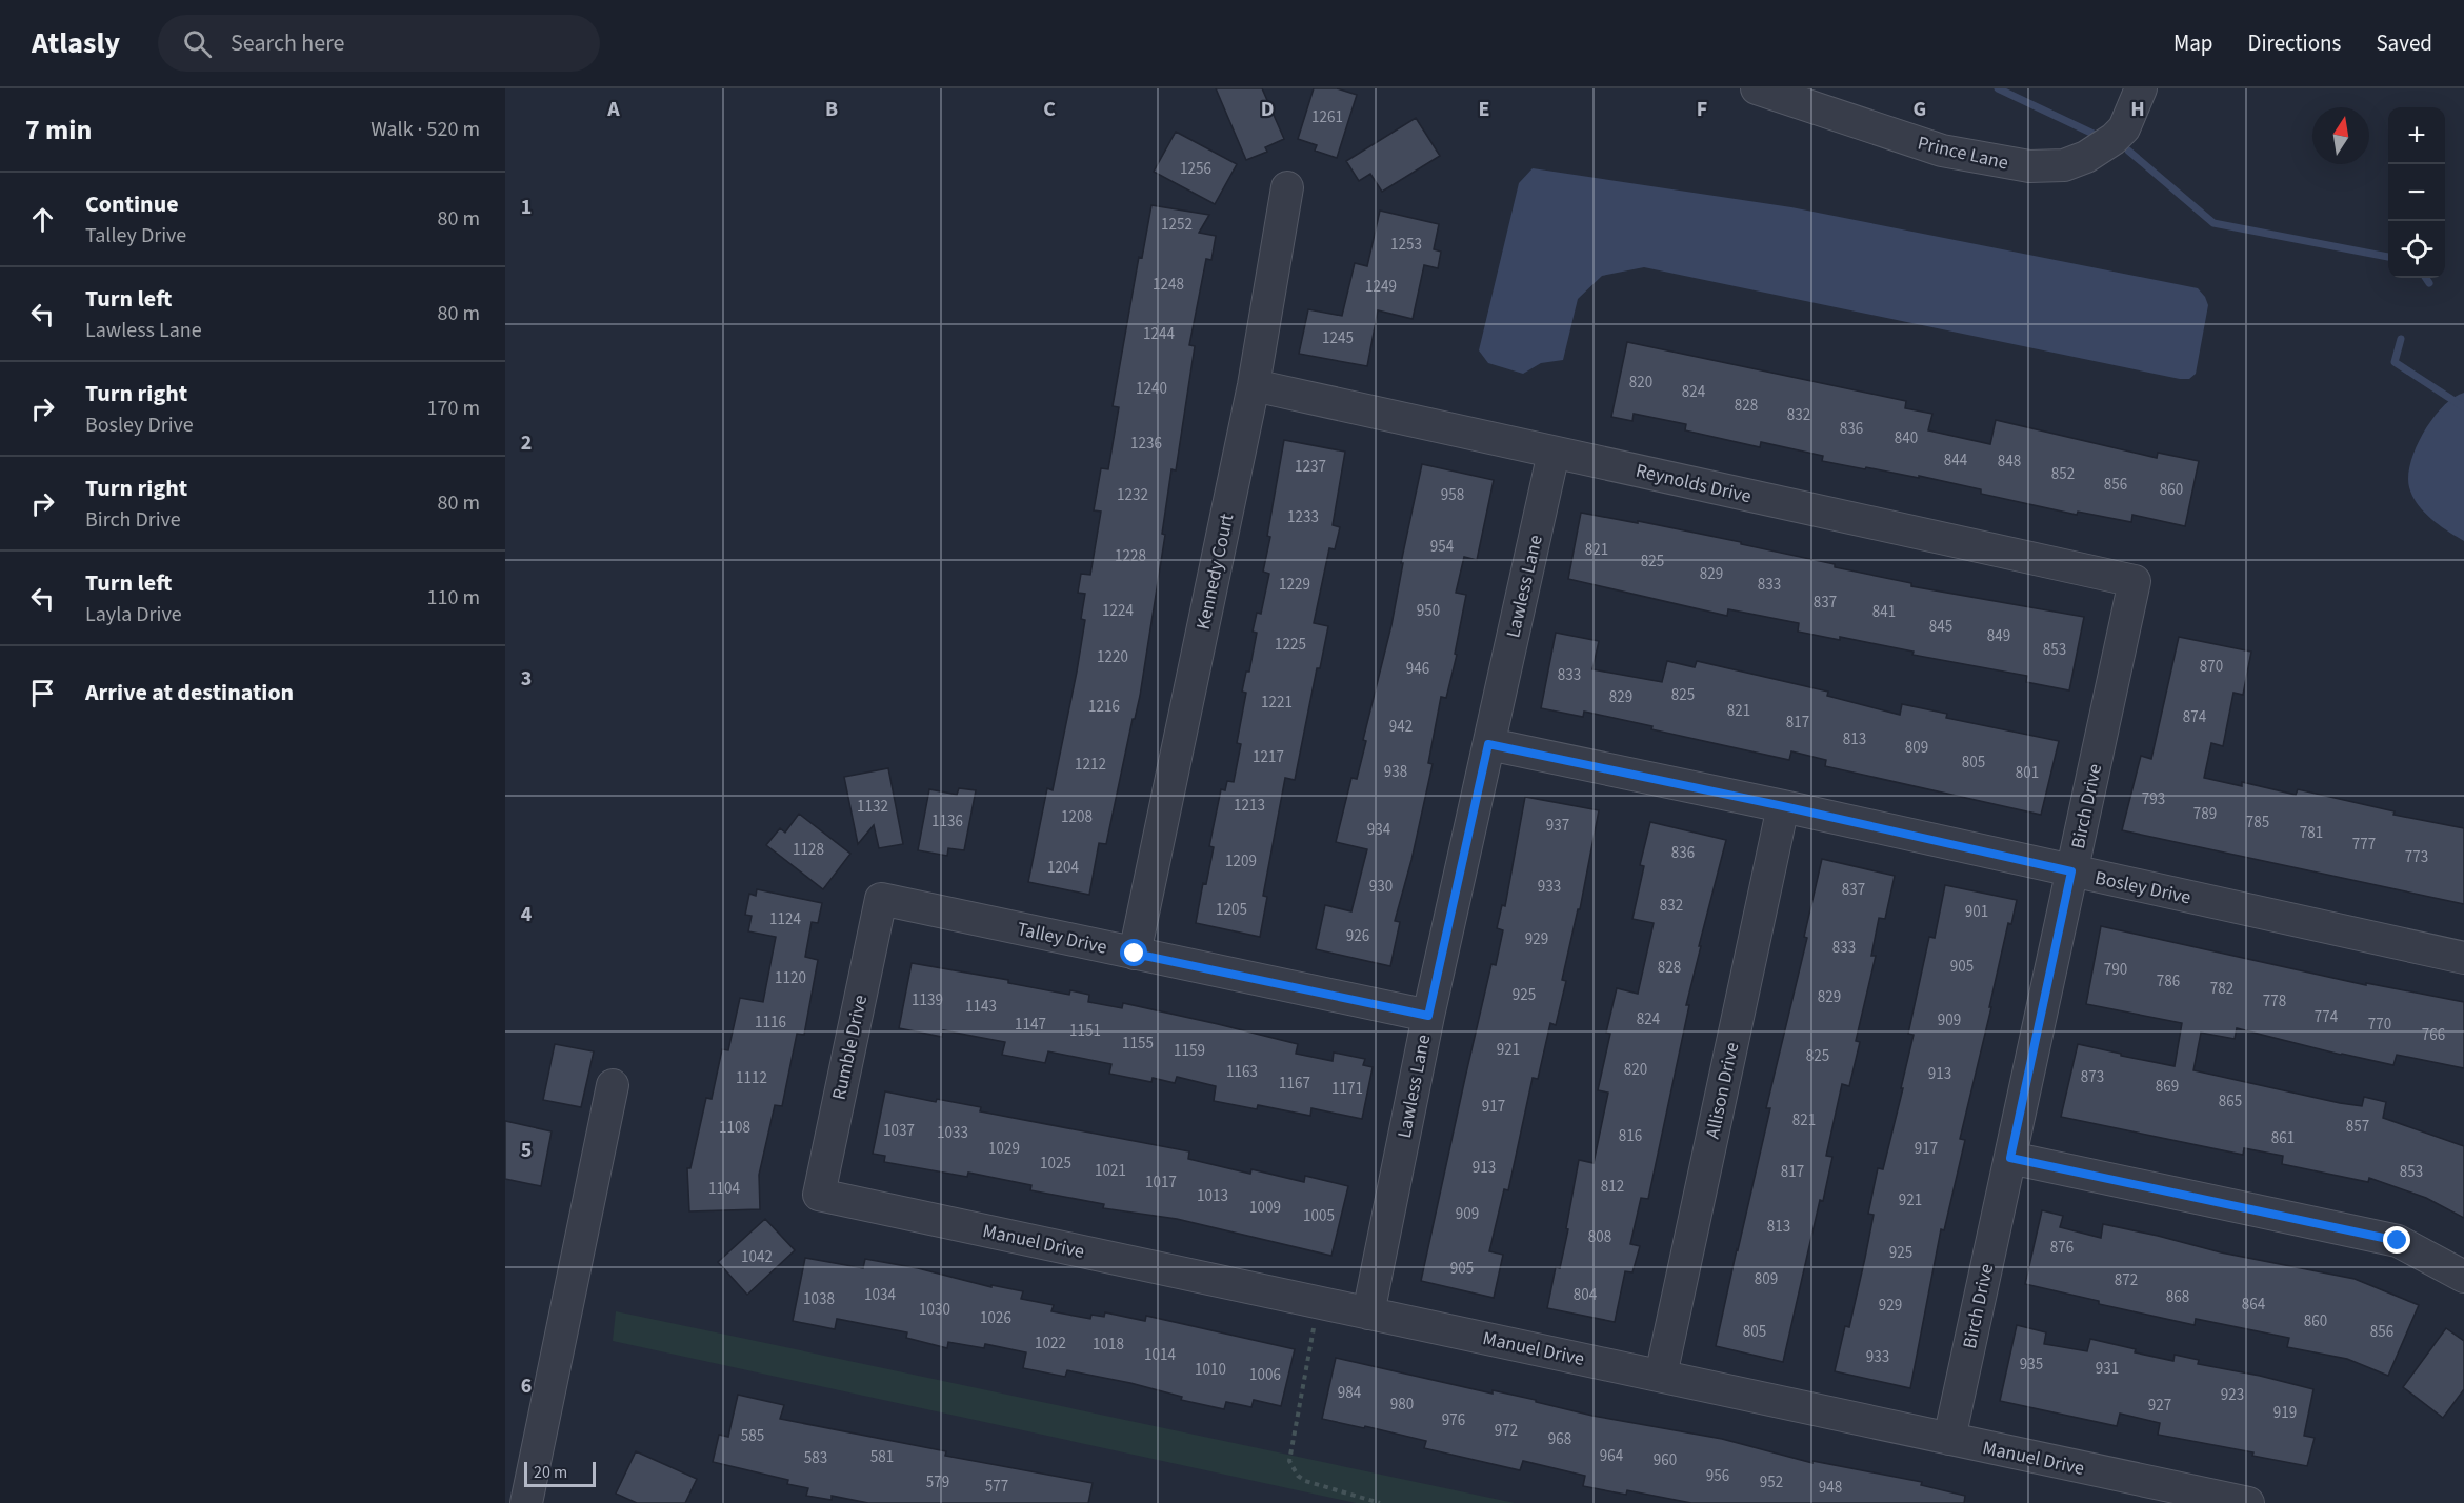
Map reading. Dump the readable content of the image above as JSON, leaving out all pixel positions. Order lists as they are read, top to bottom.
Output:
{
  "streets": {
    "street": [
      "Prince Lane",
      "Reynolds Drive",
      "Kennedy Court",
      "Lawless Lane",
      "Birch Drive",
      "Bosley Drive",
      "Talley Drive",
      "Rumble Drive",
      "Allison Drive",
      "Manuel Drive"
    ]
  },
  "crossings": [
    ["Reynolds Drive", "Kennedy Court"],
    ["Reynolds Drive", "Lawless Lane"],
    ["Reynolds Drive", "Birch Drive"],
    ["Kennedy Court", "Talley Drive"],
    ["Lawless Lane", "Bosley Drive"],
    ["Lawless Lane", "Talley Drive"],
    ["Lawless Lane", "Manuel Drive"],
    ["Birch Drive", "Bosley Drive"],
    ["Birch Drive", "Manuel Drive"],
    ["Bosley Drive", "Allison Drive"],
    ["Talley Drive", "Rumble Drive"],
    ["Rumble Drive", "Manuel Drive"],
    ["Allison Drive", "Manuel Drive"]
  ],
  "house_numbers": [
    "1261",
    "1256",
    "1252",
    "1253",
    "1248",
    "1249",
    "1244",
    "1245",
    "820",
    "1240",
    "824",
    "828",
    "832",
    "836",
    "840",
    "1236",
    "844",
    "848",
    "1237",
    "852",
    "856",
    "860",
    "1232",
    "958",
    "1233",
    "954",
    "821",
    "1228",
    "825",
    "829",
    "1229",
    "833",
    "837",
    "1224",
    "950",
    "841",
    "845",
    "849",
    "1225",
    "853",
    "1220",
    "870",
    "946",
    "833",
    "825",
    "829",
    "1221",
    "1216",
    "821",
    "874",
    "817",
    "942",
    "813",
    "809",
    "1217",
    "805",
    "1212",
    "938",
    "801",
    "793",
    "1213",
    "1132",
    "789",
    "1208",
    "1136",
    "785",
    "937",
    "934",
    "781",
    "777",
    "1128",
    "836",
    "773",
    "1209",
    "1204",
    "930",
    "933",
    "837",
    "832",
    "1205",
    "901",
    "1124",
    "926",
    "929",
    "833",
    "905",
    "828",
    "790",
    "1120",
    "786",
    "782",
    "925",
    "829",
    "1139",
    "778",
    "1143",
    "774",
    "824",
    "909",
    "1116",
    "1147",
    "770",
    "1151",
    "766",
    "1155",
    "921",
    "1159",
    "825",
    "820",
    "1163",
    "913",
    "873",
    "1112",
    "1167",
    "869",
    "1171",
    "865",
    "917",
    "821",
    "857",
    "1108",
    "1037",
    "1033",
    "816",
    "861",
    "1029",
    "917",
    "1025",
    "913",
    "1021",
    "817",
    "853",
    "1017",
    "812",
    "1104",
    "1013",
    "921",
    "1009",
    "909",
    "1005",
    "813",
    "808",
    "876",
    "925",
    "1042",
    "905",
    "809",
    "872",
    "1034",
    "804",
    "868",
    "1038",
    "864",
    "929",
    "1030",
    "1026",
    "860",
    "805",
    "856",
    "1022",
    "1018",
    "1014",
    "933",
    "935",
    "931",
    "1010",
    "1006",
    "984",
    "923",
    "980",
    "927",
    "919",
    "976",
    "972",
    "585",
    "968",
    "964",
    "581",
    "583",
    "960",
    "956",
    "579",
    "952",
    "577",
    "948"
  ],
  "scale_bar": "20 m",
  "north": "top",
  "page": {
    "header": "Atlasly",
    "search": "Search here",
    "nav": ["Map", "Directions", "Saved"],
    "heading": ["7 min", "Walk · 520 m"],
    "map_buttons": ["+", "−"],
    "list": [
      ["Continue", "Talley Drive", "80 m"],
      ["Turn left", "Lawless Lane", "80 m"],
      ["Turn right", "Bosley Drive", "170 m"],
      ["Turn right", "Birch Drive", "80 m"],
      ["Turn left", "Layla Drive", "110 m"],
      "Arrive at destination"
    ],
    "scale": "20 m"
  },
  "grid": {
    "columns": [
      "A",
      "B",
      "C",
      "D",
      "E",
      "F",
      "G",
      "H"
    ],
    "rows": [
      "1",
      "2",
      "3",
      "4",
      "5",
      "6"
    ]
  }
}
